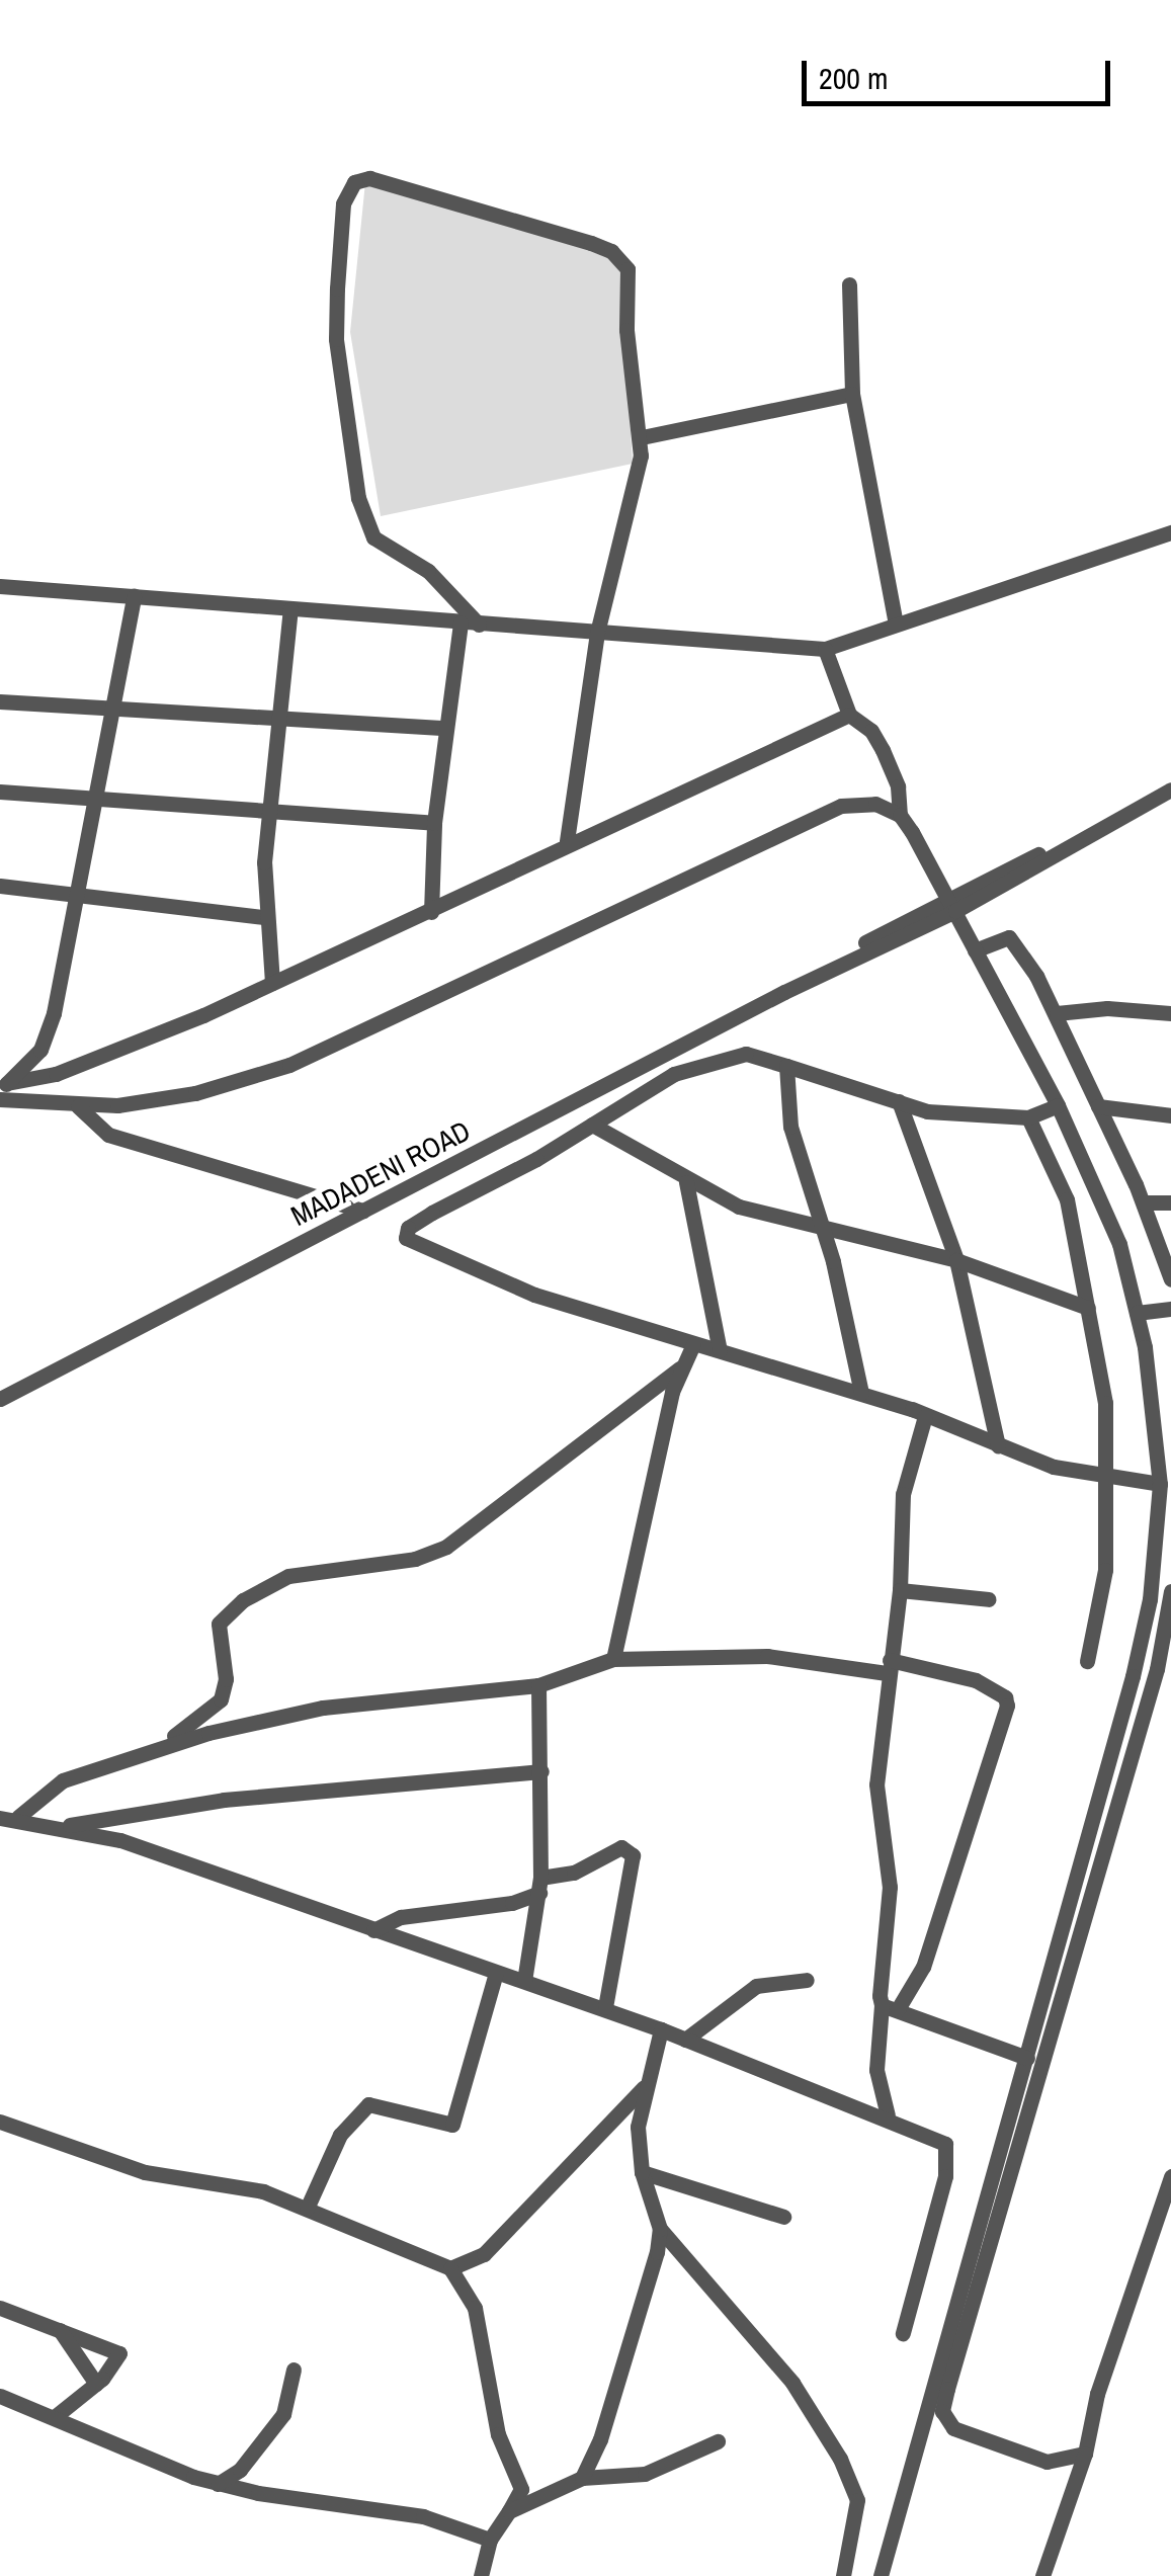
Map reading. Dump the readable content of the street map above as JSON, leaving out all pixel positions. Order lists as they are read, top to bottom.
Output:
{
  "streets": {
    "street": ["MADADENI ROAD"]
  },
  "scale_bar": "200 m"
}
